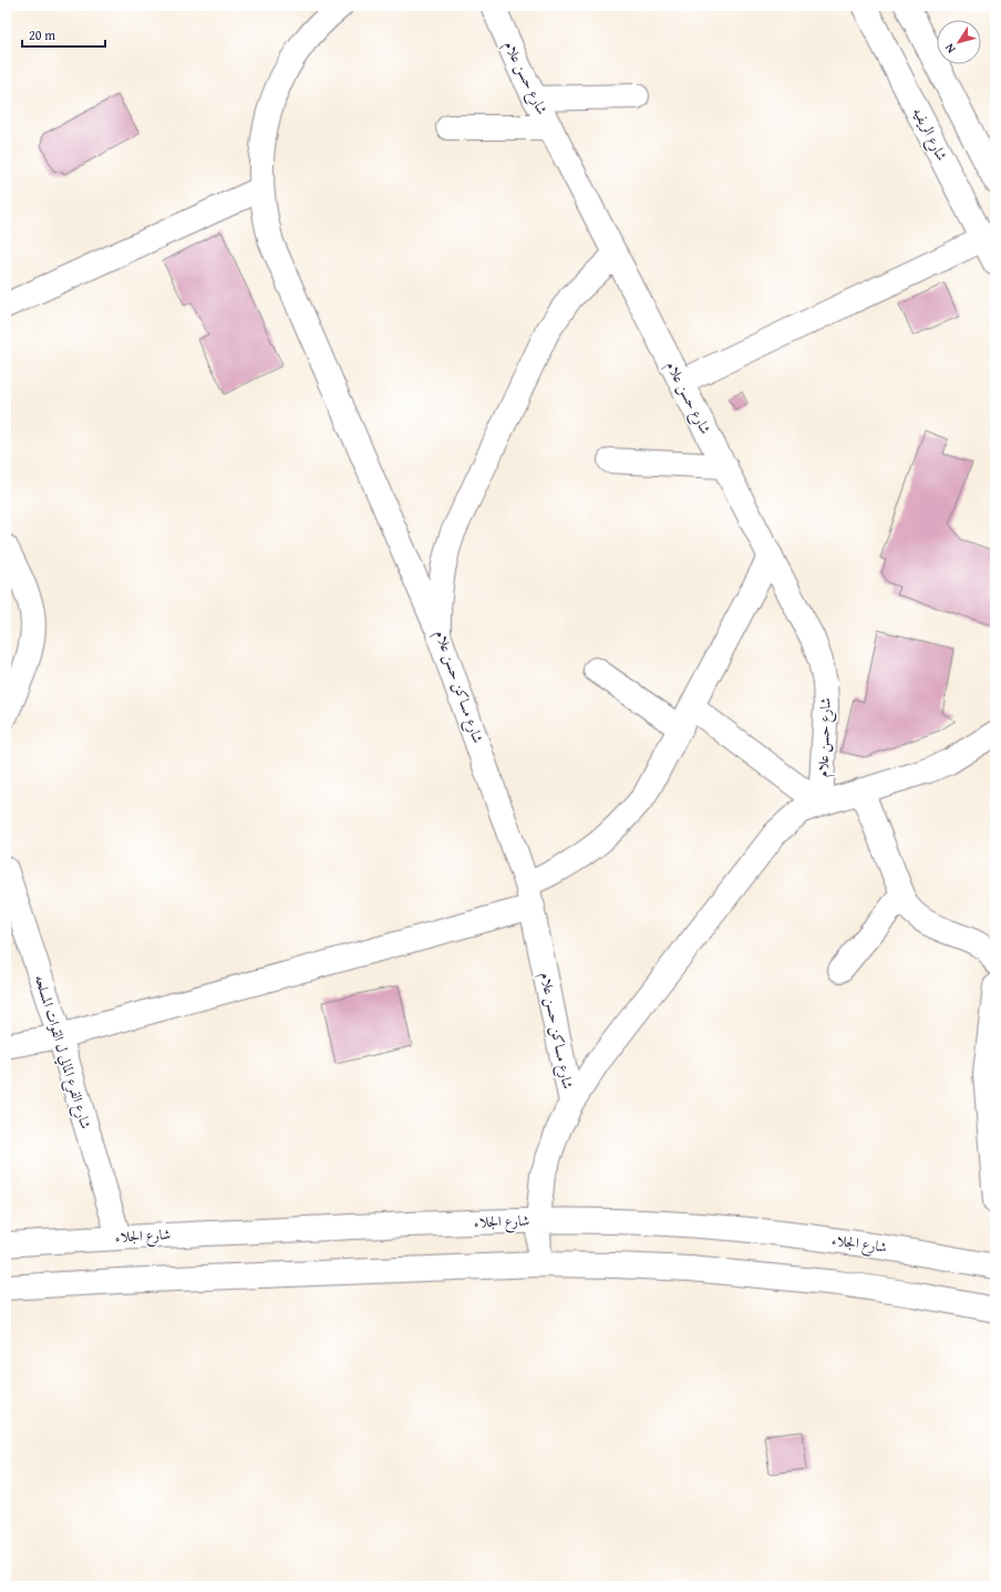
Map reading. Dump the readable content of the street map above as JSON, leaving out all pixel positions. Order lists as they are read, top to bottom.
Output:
{
  "streets": {
    "street": [
      "شارع حسن علام",
      "شارع الريفيه",
      "شارع مساكن حسن علام",
      "شارع الفرع المالي ل القوات المسلحه",
      "شارع الجلاء"
    ]
  },
  "crossings": [
    ["شارع حسن علام", "شارع مساكن حسن علام"],
    ["شارع الفرع المالي ل القوات المسلحه", "شارع الجلاء"]
  ],
  "scale_bar": "20 m",
  "north": "bottom left"
}
